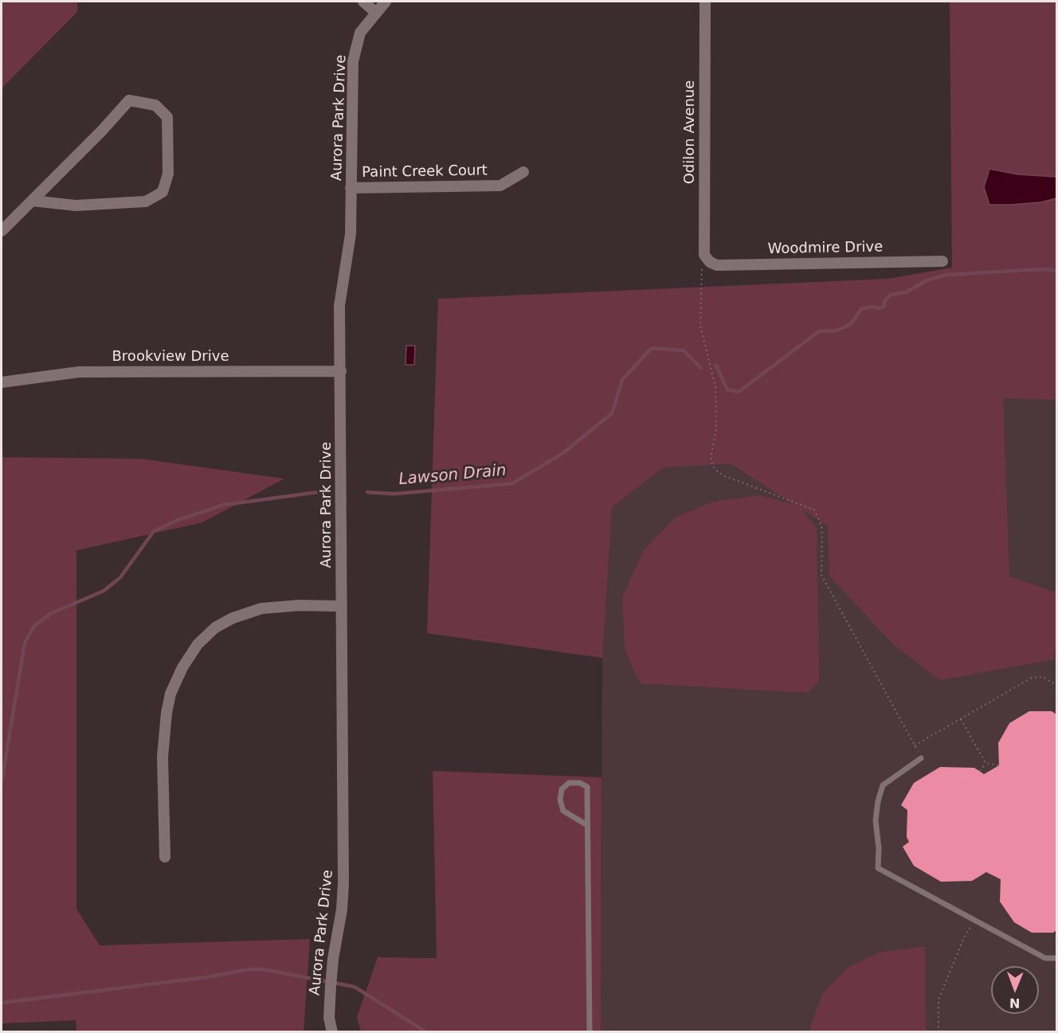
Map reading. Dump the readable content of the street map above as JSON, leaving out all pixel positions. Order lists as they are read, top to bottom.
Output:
{
  "streets": {
    "street": [
      "Aurora Park Drive",
      "Odilon Avenue",
      "Paint Creek Court",
      "Woodmire Drive",
      "Brookview Drive"
    ]
  },
  "crossings": [
    ["Aurora Park Drive", "Paint Creek Court"],
    ["Aurora Park Drive", "Brookview Drive"],
    ["Odilon Avenue", "Woodmire Drive"]
  ],
  "water": ["Lawson Drain"],
  "north": "bottom"
}
